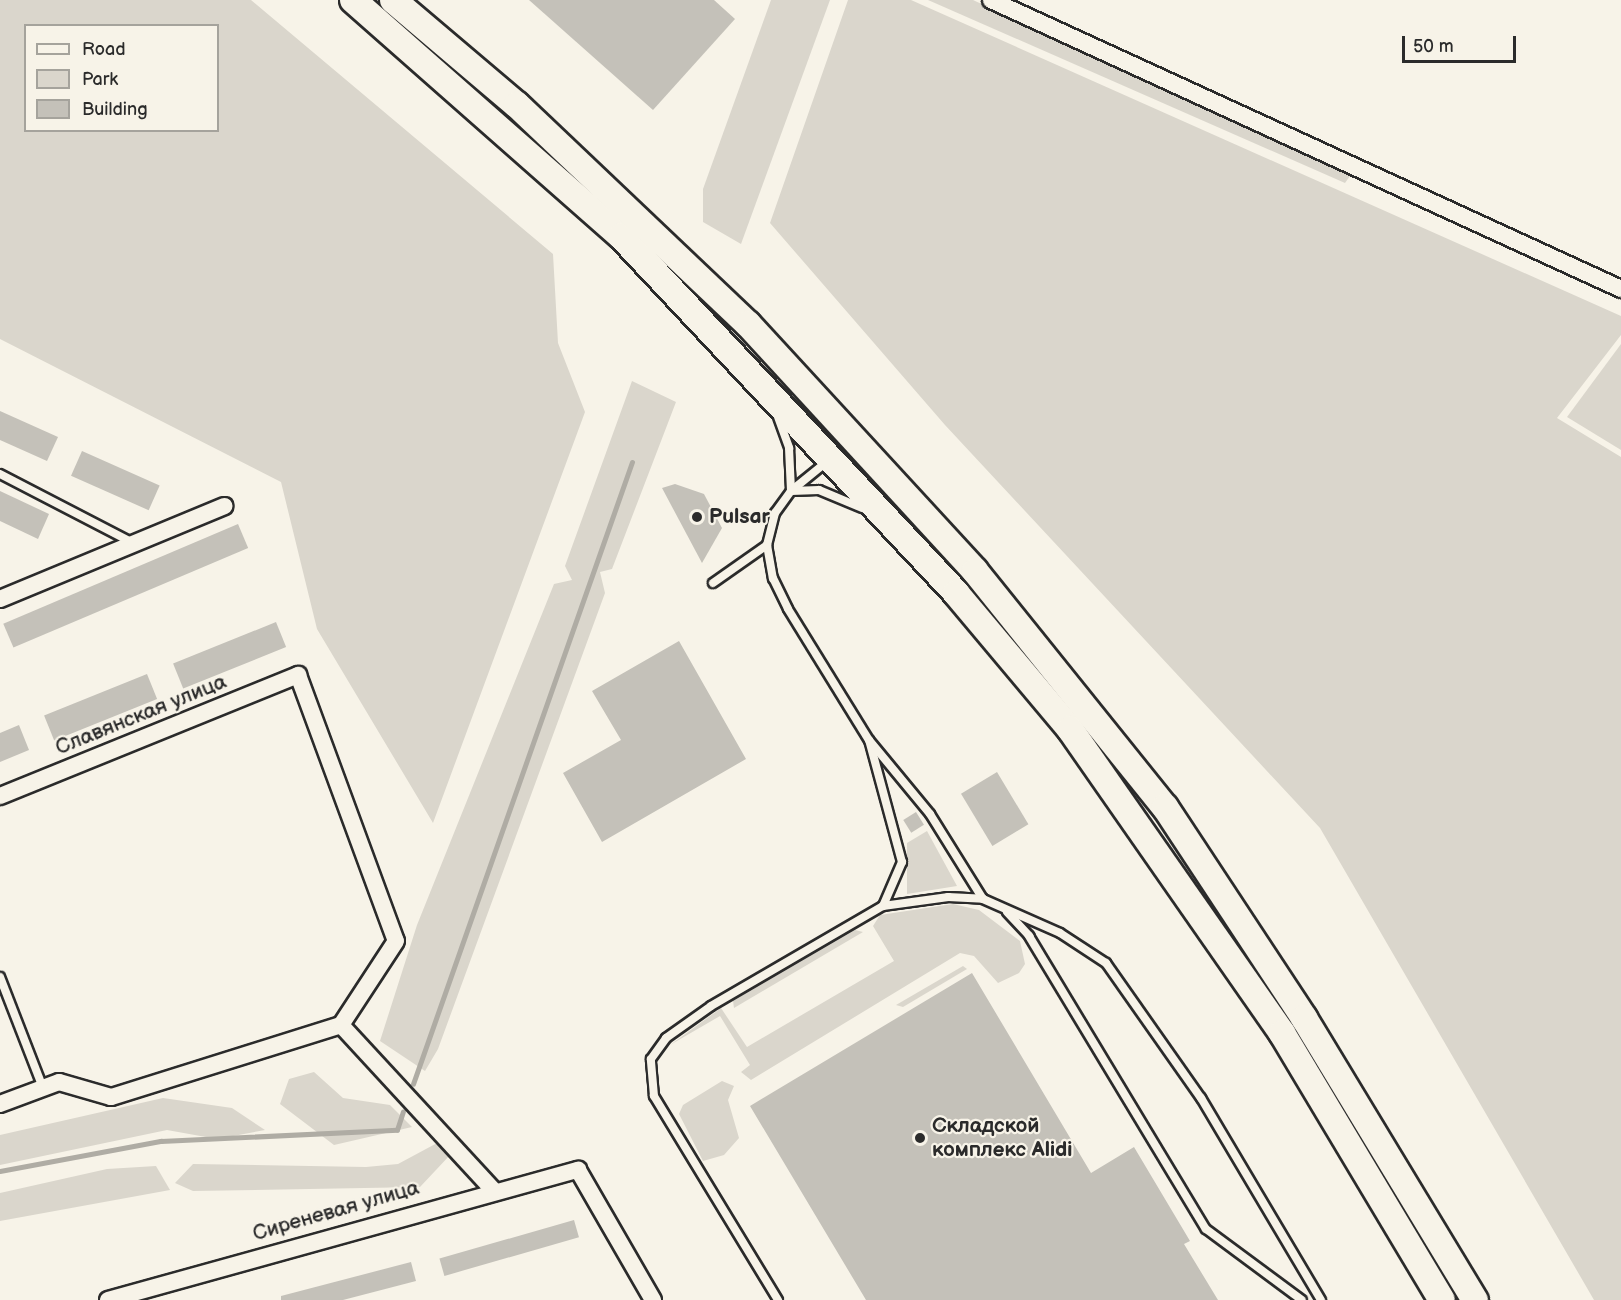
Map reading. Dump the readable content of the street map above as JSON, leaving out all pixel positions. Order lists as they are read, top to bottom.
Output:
{
  "streets": {
    "street": ["Славянская улица", "Сиреневая улица"]
  },
  "places": ["Pulsar", "Складской комплекс Alidi"],
  "legend": ["Road", "Park", "Building"],
  "scale_bar": "50 m"
}
